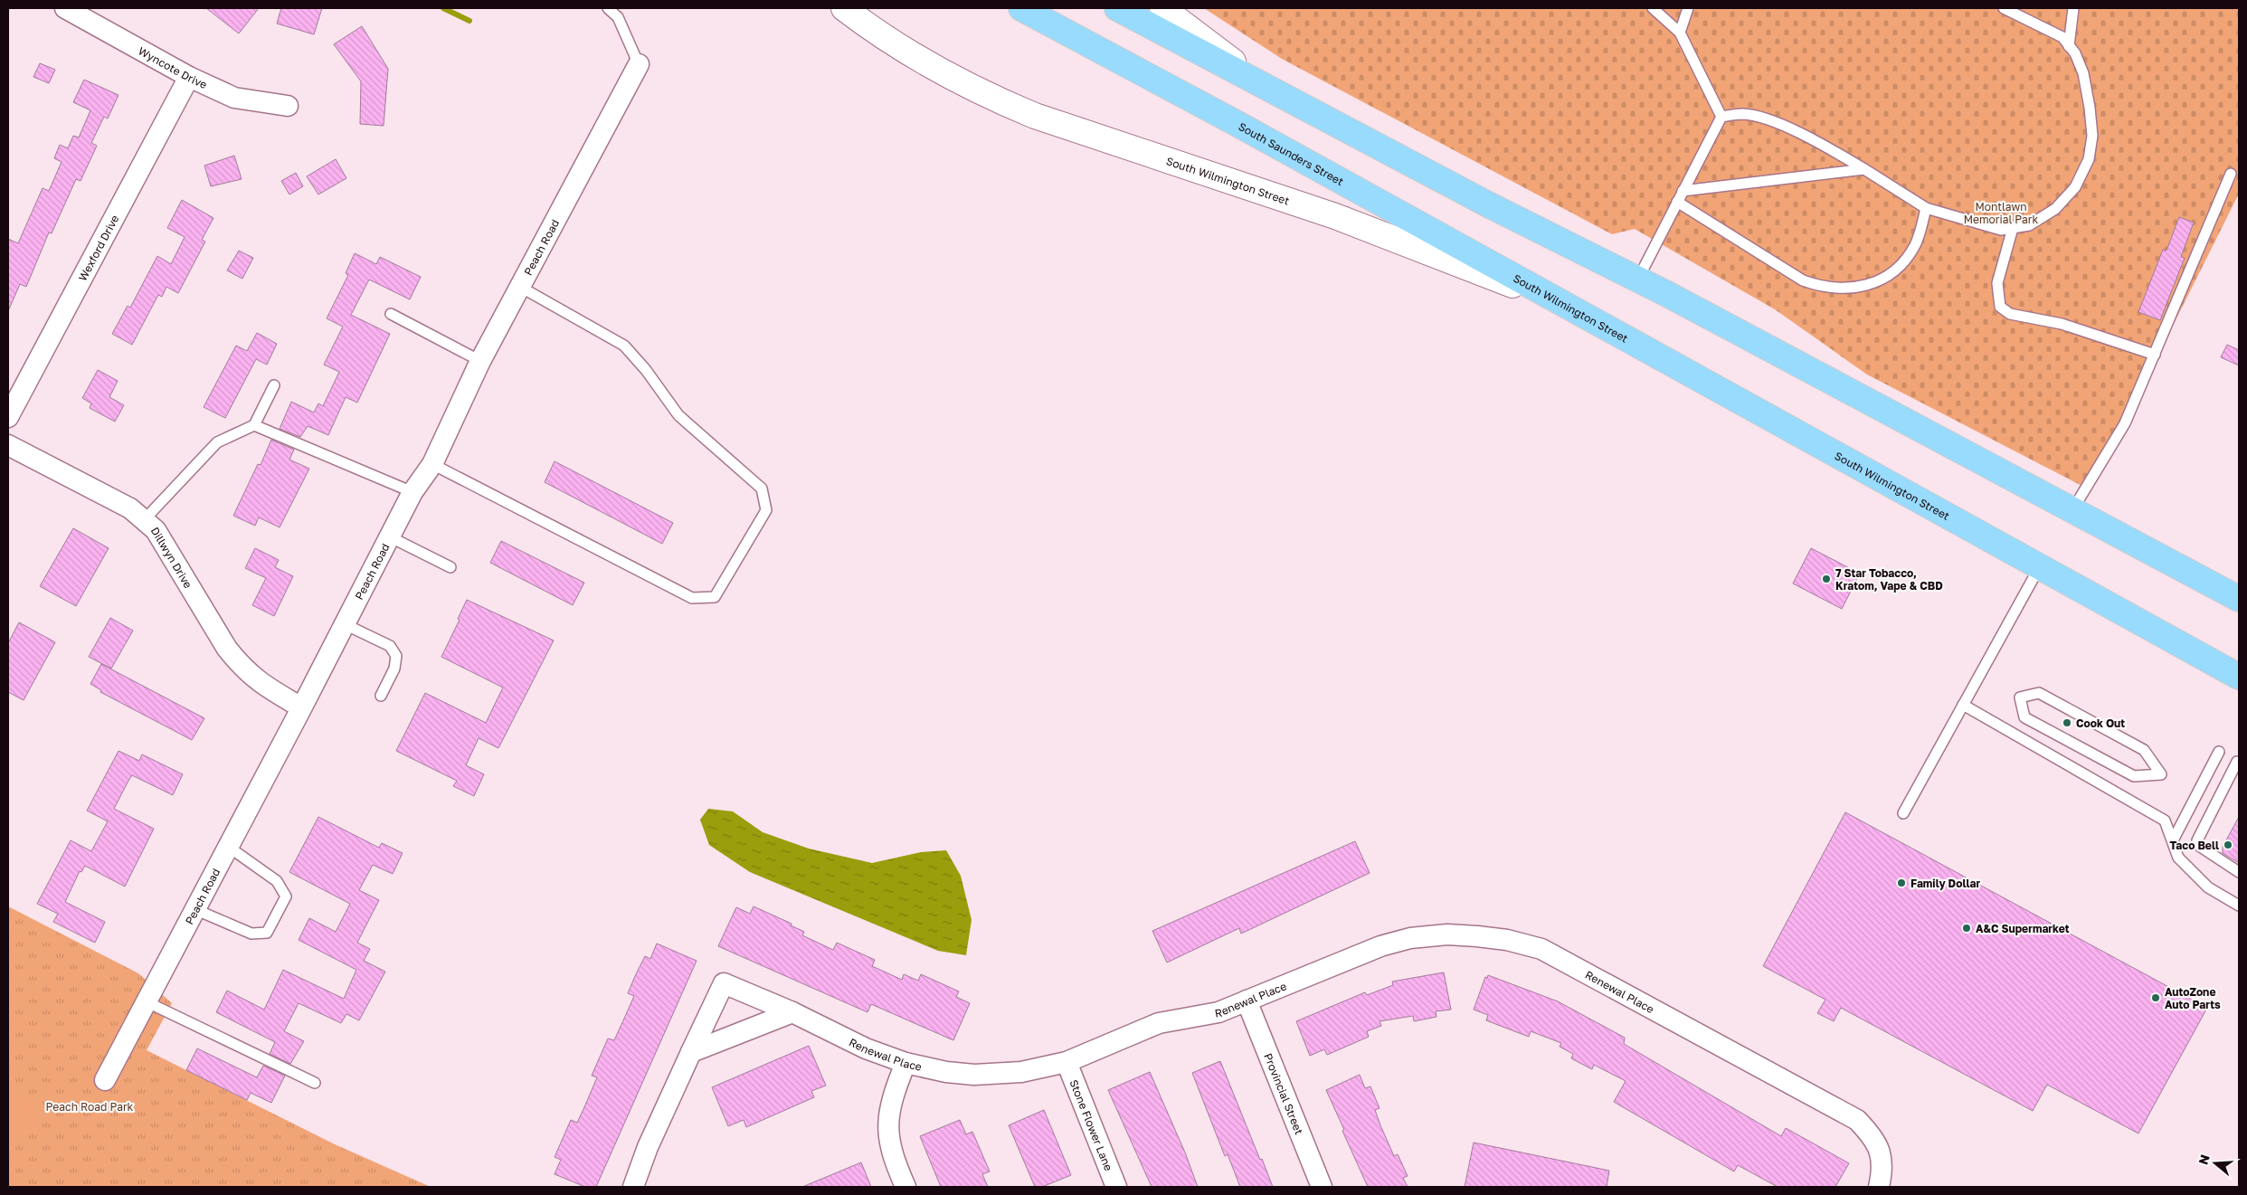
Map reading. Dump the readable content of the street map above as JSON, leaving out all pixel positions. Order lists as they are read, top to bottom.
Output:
{
  "streets": {
    "highway": ["South Saunders Street", "South Wilmington Street"],
    "street": [
      "Wyncote Drive",
      "Wexford Drive",
      "Peach Road",
      "Dillwyn Drive",
      "Renewal Place",
      "Provincial Street",
      "Stone Flower Lane"
    ]
  },
  "crossings": [
    ["Wyncote Drive", "Wexford Drive"],
    ["South Saunders Street", "South Wilmington Street"],
    ["Peach Road", "Dillwyn Drive"],
    ["Renewal Place", "Provincial Street"],
    ["Renewal Place", "Stone Flower Lane"]
  ],
  "parks": ["Montlawn Memorial Park", "Peach Road Park"],
  "places": [
    "7 Star Tobacco, Kratom, Vape & CBD",
    "Cook Out",
    "Taco Bell",
    "Family Dollar",
    "A&C Supermarket",
    "AutoZone Auto Parts"
  ],
  "north": "left"
}
